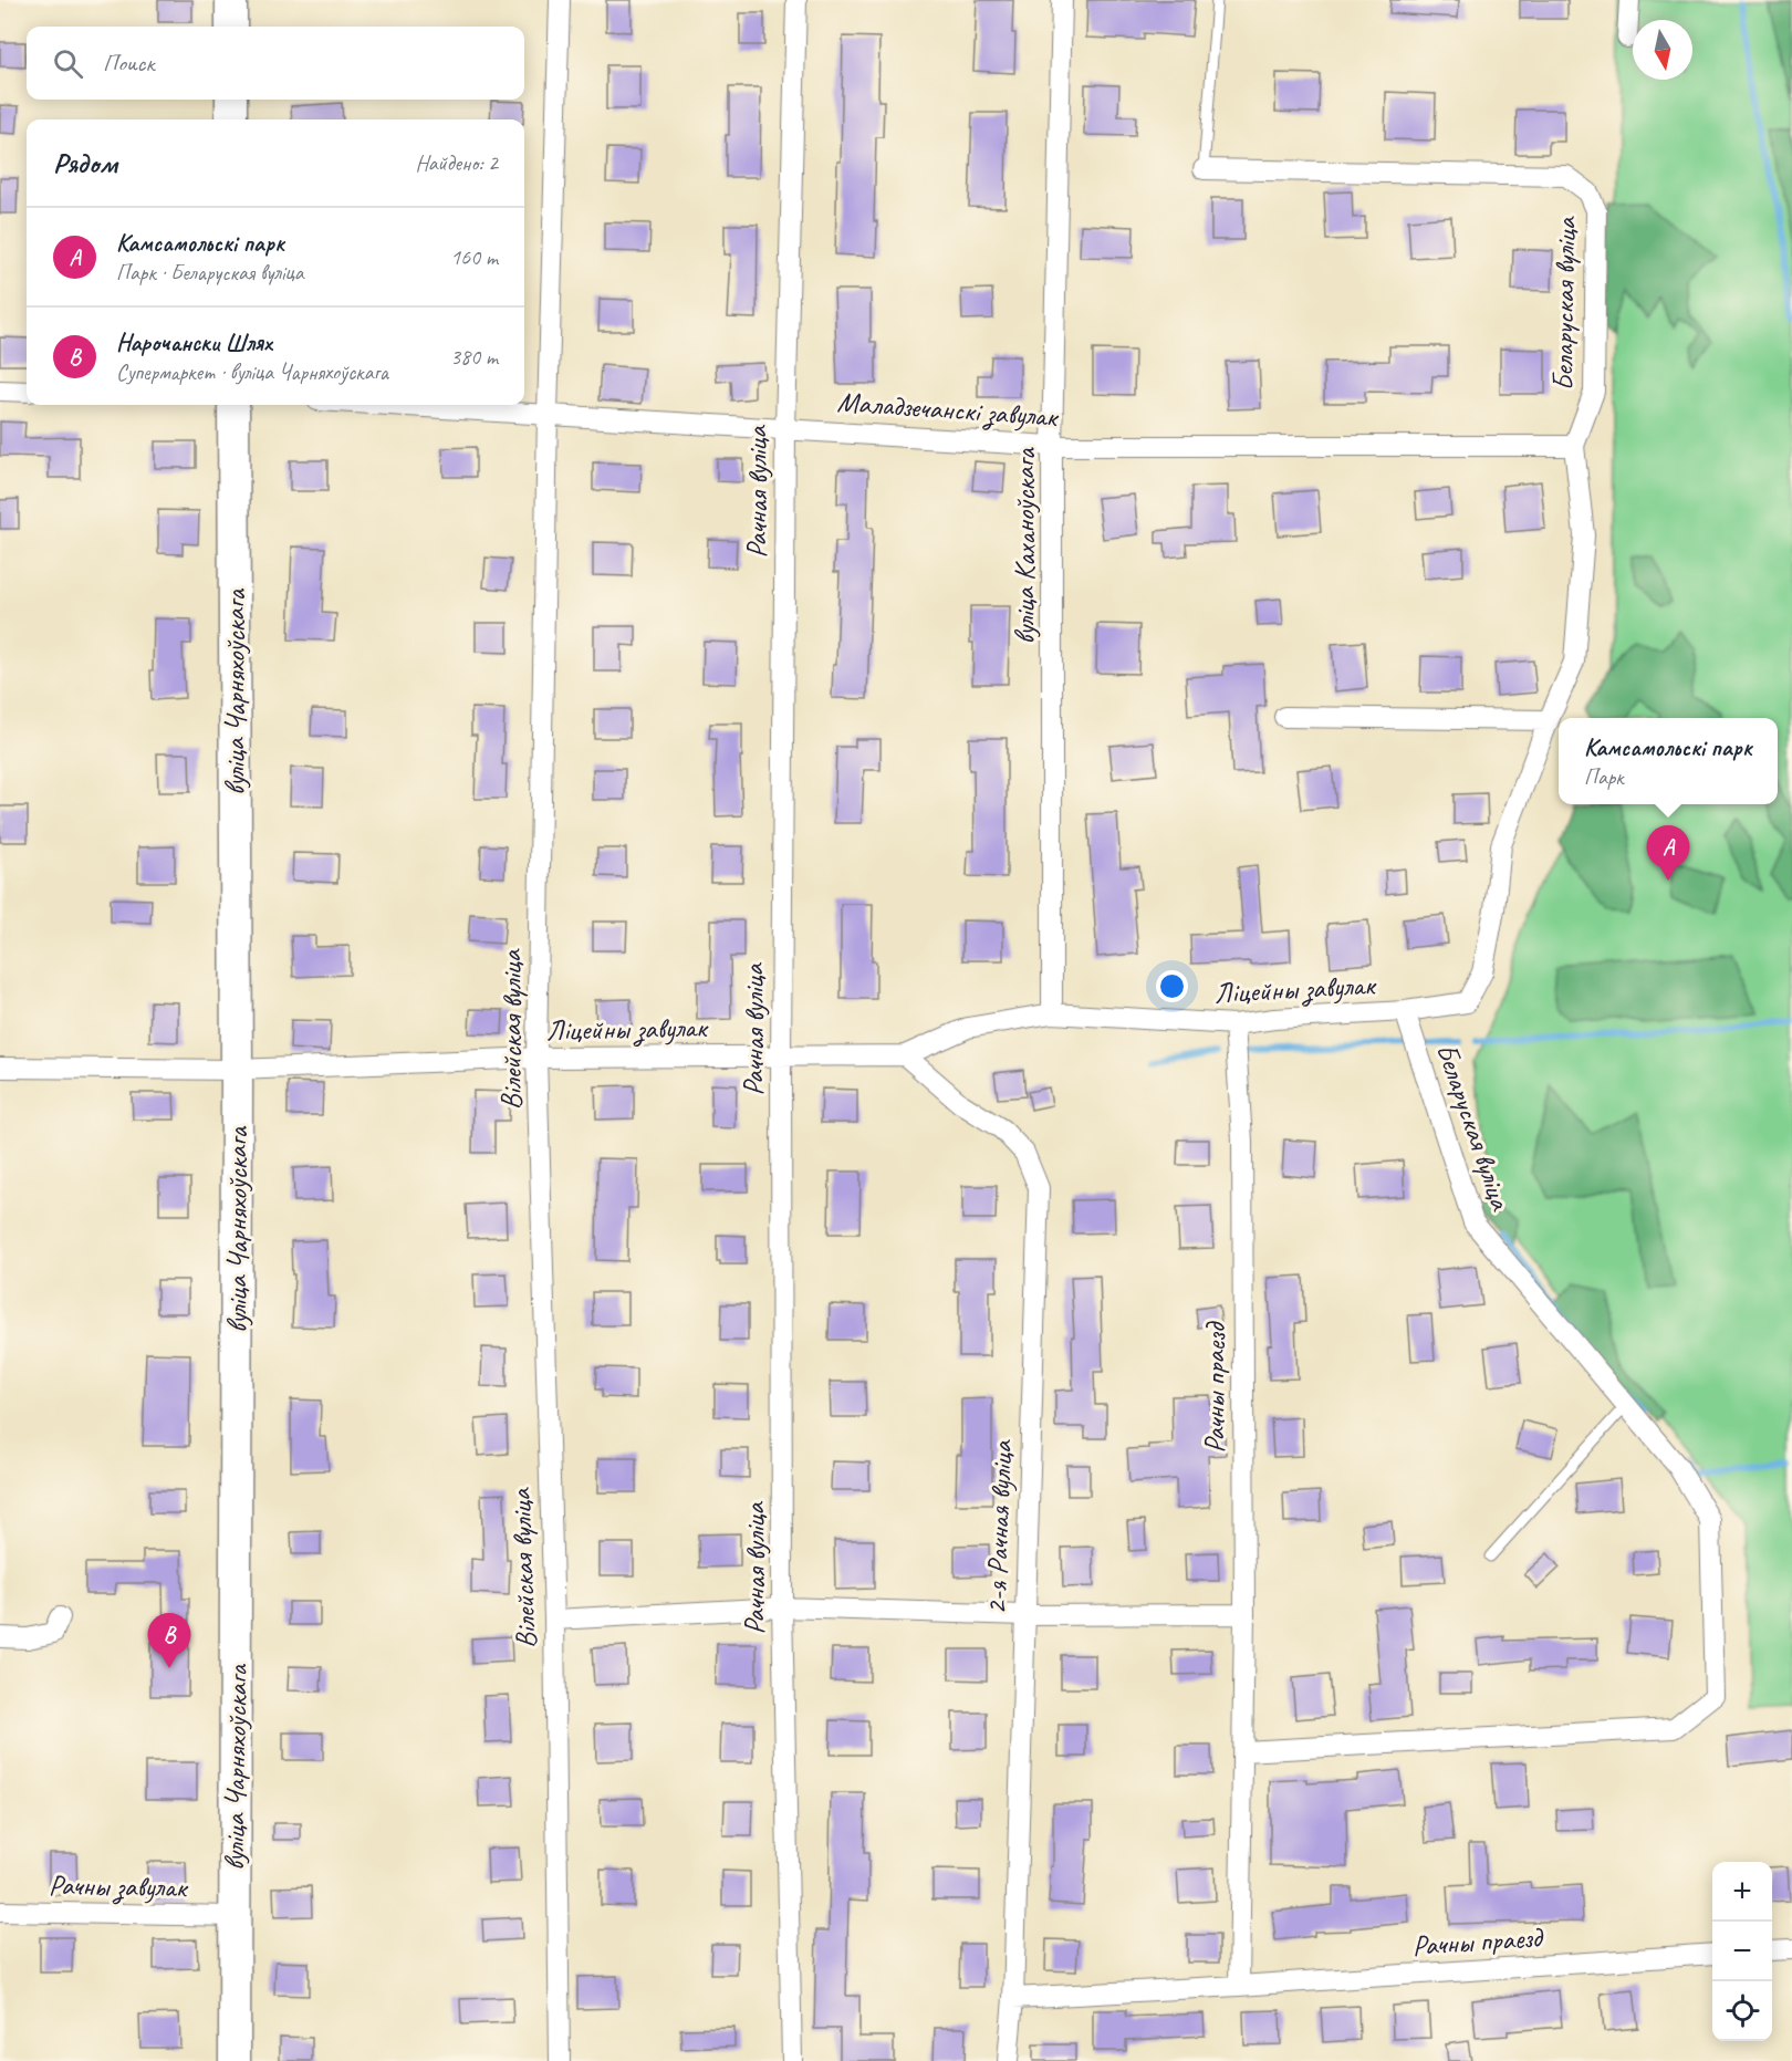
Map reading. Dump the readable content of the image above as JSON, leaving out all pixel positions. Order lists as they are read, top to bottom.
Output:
{
  "streets": {
    "main road": ["вуліца Чарняхоўскага"],
    "street": [
      "Беларуская вуліца",
      "Маладзечанскі завулак",
      "Рачная вуліца",
      "вуліца Каханоўскага",
      "Ліцейны завулак",
      "Вілейская вуліца",
      "Рачны праезд",
      "2-я Рачная вуліца",
      "Рачны завулак"
    ]
  },
  "crossings": [
    ["Беларуская вуліца", "Маладзечанскі завулак"],
    ["Беларуская вуліца", "Ліцейны завулак"],
    ["Беларуская вуліца", "Рачны праезд"],
    ["Маладзечанскі завулак", "Рачная вуліца"],
    ["Маладзечанскі завулак", "вуліца Каханоўскага"],
    ["Маладзечанскі завулак", "Вілейская вуліца"],
    ["Рачная вуліца", "Ліцейны завулак"],
    ["вуліца Каханоўскага", "Ліцейны завулак"],
    ["вуліца Чарняхоўскага", "Ліцейны завулак"],
    ["вуліца Чарняхоўскага", "Рачны завулак"],
    ["Ліцейны завулак", "Вілейская вуліца"],
    ["Ліцейны завулак", "Рачны праезд"],
    ["Ліцейны завулак", "2-я Рачная вуліца"],
    ["Рачны праезд", "2-я Рачная вуліца"]
  ],
  "north": "bottom",
  "page": {
    "search": "Поиск",
    "heading": ["Рядом", "Найдено: 2"],
    "list": [
      {
        "mark": "A",
        "name": "Камсамольскі парк",
        "note": "Парк · Беларуская вуліца",
        "value": "160 m"
      },
      {
        "mark": "B",
        "name": "Нарочански Шлях",
        "note": "Супермаркет · вуліца Чарняхоўскага",
        "value": "380 m"
      }
    ],
    "popup": ["Камсамольскі парк", "Парк"],
    "pins": ["A", "B"],
    "map_buttons": ["+", "−"]
  }
}
